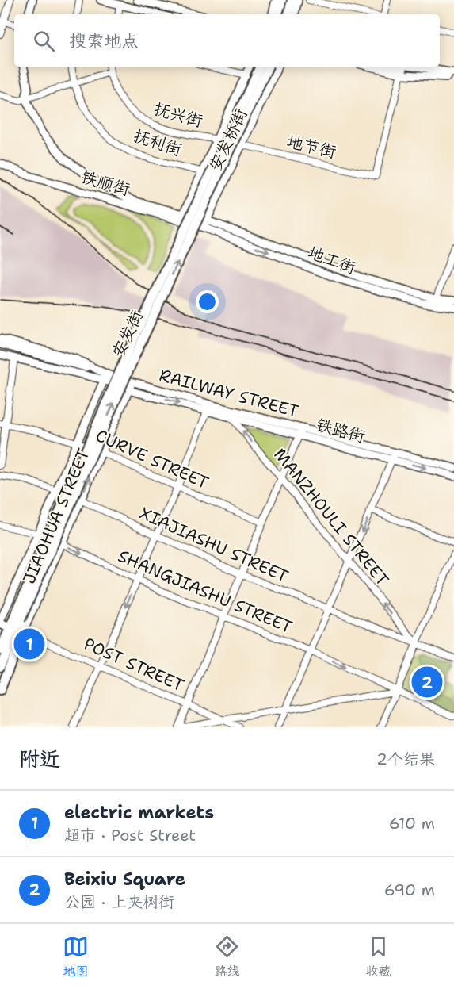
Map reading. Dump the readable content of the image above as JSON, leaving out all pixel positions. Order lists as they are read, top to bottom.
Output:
{
  "streets": {
    "highway": ["安发街", "JIAOHUA STREET"],
    "main road": [
      "安发桥街",
      "铁顺街",
      "地工街",
      "RAILWAY STREET",
      "铁路街"
    ],
    "street": [
      "抚兴街",
      "抚利街",
      "地节街",
      "CURVE STREET",
      "MANZHOULI STREET",
      "XIAJIASHU STREET",
      "SHANGJIASHU STREET",
      "POST STREET"
    ]
  },
  "crossings": [
    ["抚兴街", "安发桥街"],
    ["抚兴街", "地节街"],
    ["安发桥街", "抚利街"],
    ["安发桥街", "地节街"],
    ["安发桥街", "铁顺街"],
    ["安发桥街", "地工街"],
    ["铁顺街", "地工街"],
    ["RAILWAY STREET", "铁路街"],
    ["RAILWAY STREET", "JIAOHUA STREET"],
    ["RAILWAY STREET", "MANZHOULI STREET"],
    ["铁路街", "JIAOHUA STREET"],
    ["铁路街", "MANZHOULI STREET"],
    ["CURVE STREET", "JIAOHUA STREET"],
    ["JIAOHUA STREET", "XIAJIASHU STREET"],
    ["JIAOHUA STREET", "SHANGJIASHU STREET"],
    ["JIAOHUA STREET", "POST STREET"],
    ["MANZHOULI STREET", "XIAJIASHU STREET"]
  ],
  "one_way": ["MANZHOULI STREET", "SHANGJIASHU STREET"],
  "page": {
    "search": "搜索地点",
    "pins": ["1", "2"],
    "heading": ["附近", "2个结果"],
    "list": [
      {
        "mark": "1",
        "name": "electric markets",
        "note": "超市 · Post Street",
        "value": "610 m"
      },
      {
        "mark": "2",
        "name": "Beixiu Square",
        "note": "公园 · 上夹树街",
        "value": "690 m"
      }
    ],
    "nav": ["地图", "路线", "收藏"]
  }
}
